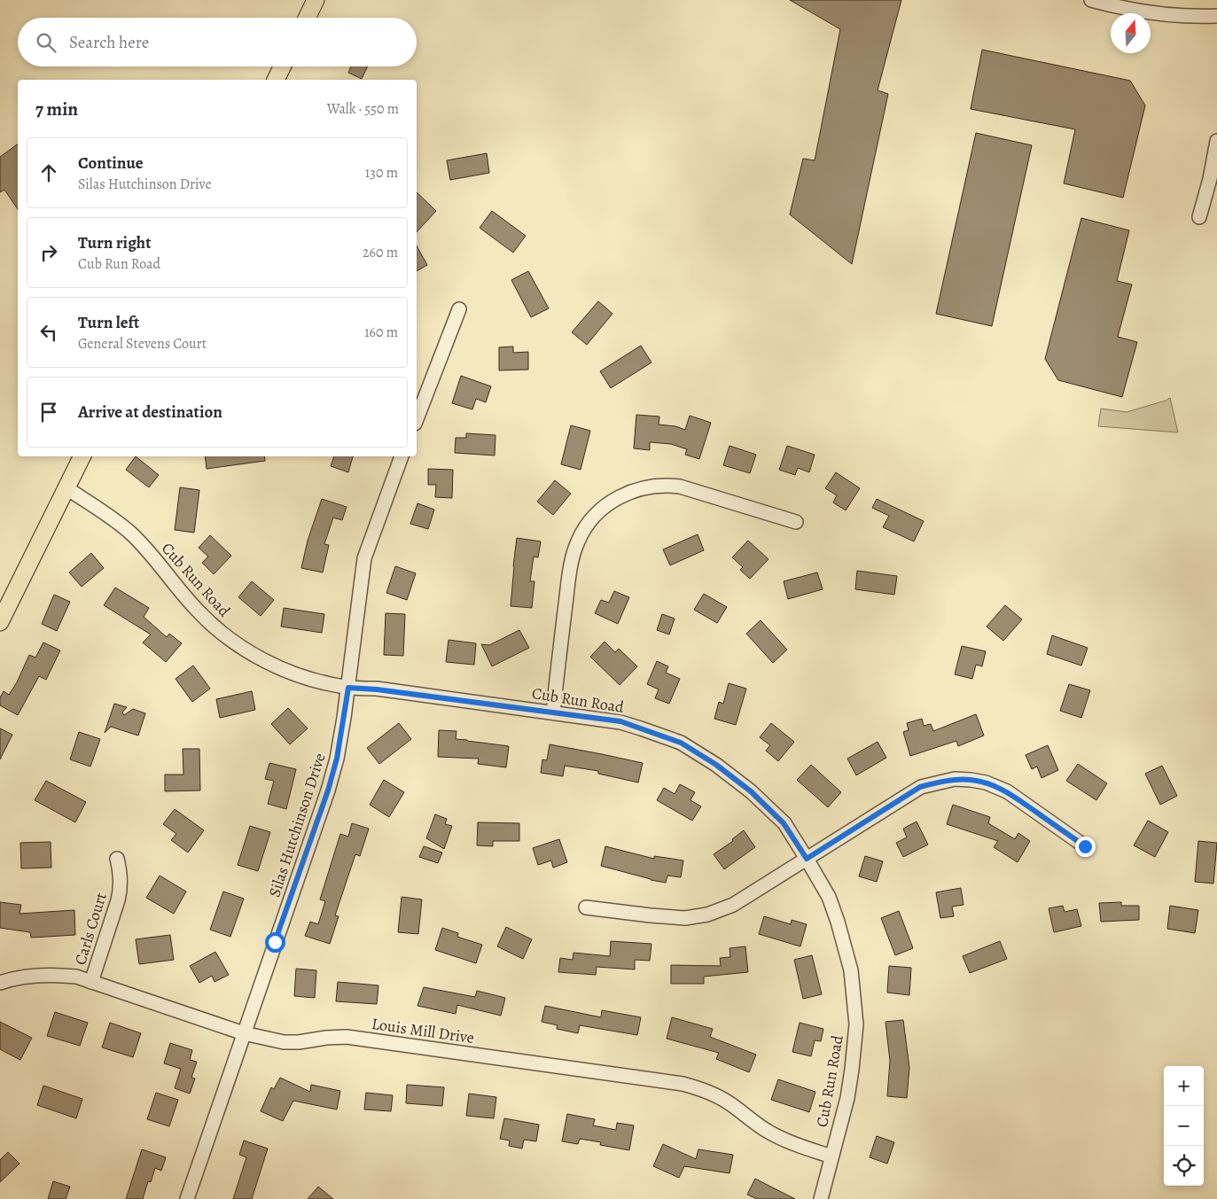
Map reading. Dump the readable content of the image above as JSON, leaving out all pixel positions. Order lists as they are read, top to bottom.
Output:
{
  "streets": {
    "street": [
      "Cub Run Road",
      "Silas Hutchinson Drive",
      "Carls Court",
      "Louis Mill Drive"
    ]
  },
  "crossings": [
    ["Cub Run Road", "Silas Hutchinson Drive"],
    ["Cub Run Road", "Louis Mill Drive"],
    ["Silas Hutchinson Drive", "Louis Mill Drive"],
    ["Carls Court", "Louis Mill Drive"]
  ],
  "north": "top",
  "page": {
    "search": "Search here",
    "heading": ["7 min", "Walk · 550 m"],
    "list": [
      ["Continue", "Silas Hutchinson Drive", "130 m"],
      ["Turn right", "Cub Run Road", "260 m"],
      ["Turn left", "General Stevens Court", "160 m"],
      "Arrive at destination"
    ],
    "map_buttons": ["+", "−"]
  }
}
